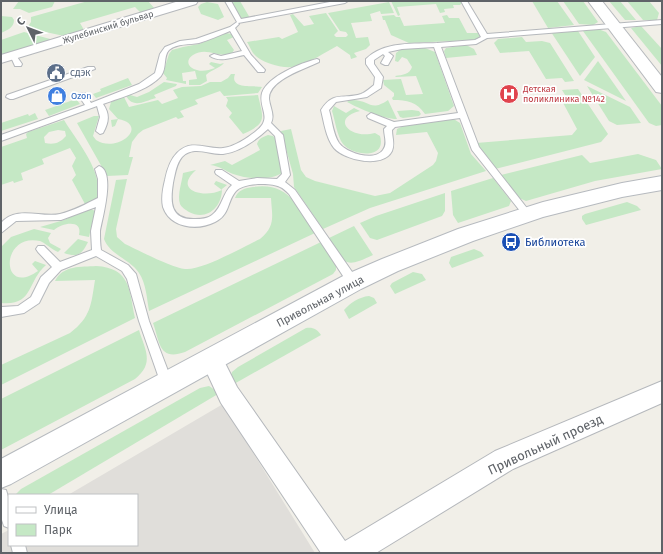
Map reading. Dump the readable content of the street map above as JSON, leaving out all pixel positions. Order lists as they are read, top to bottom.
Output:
{
  "streets": {
    "main road": ["Привольная улица"],
    "street": ["Жулебинский бульвар", "Привольный проезд"]
  },
  "places": {
    "public building": ["СДЭК"],
    "hospital": ["Детская поликлиника №142"],
    "shop": ["Ozon"],
    "bus stop": ["Библиотека"]
  },
  "legend": ["Улица", "Парк"],
  "north": "top left"
}
